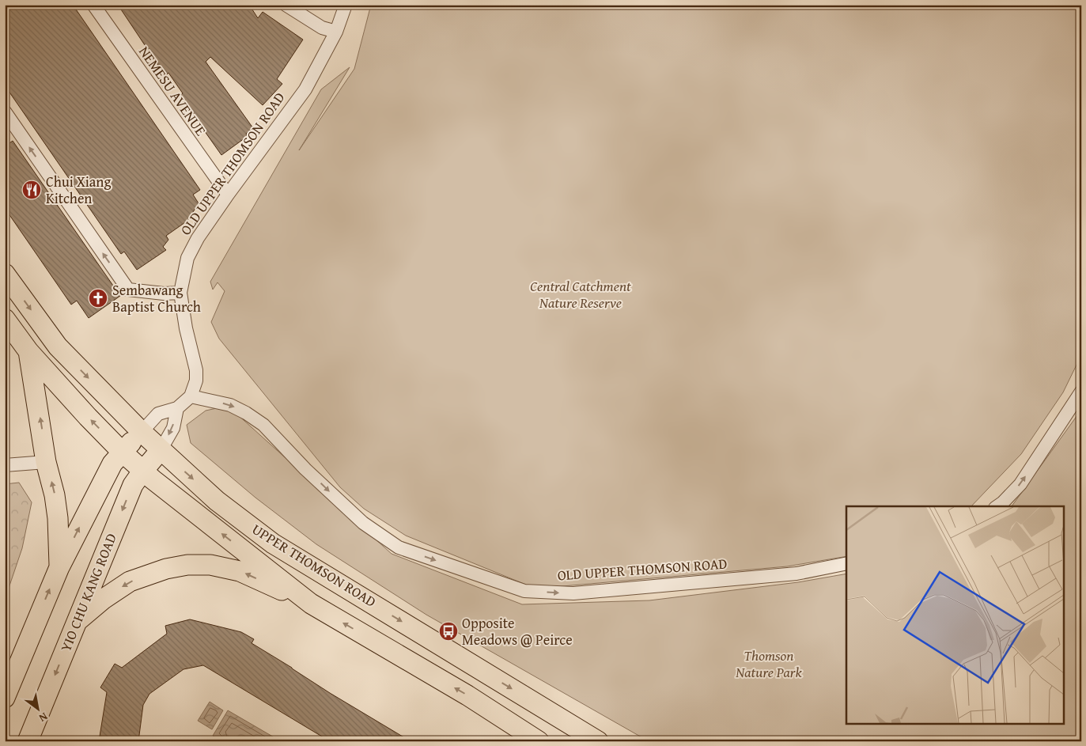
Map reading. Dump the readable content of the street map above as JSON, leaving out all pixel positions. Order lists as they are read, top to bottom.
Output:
{
  "streets": {
    "main road": ["UPPER THOMSON ROAD", "YIO CHU KANG ROAD"],
    "street": ["NEMESU AVENUE", "OLD UPPER THOMSON ROAD"]
  },
  "crossings": [
    ["NEMESU AVENUE", "OLD UPPER THOMSON ROAD"],
    ["UPPER THOMSON ROAD", "YIO CHU KANG ROAD"]
  ],
  "one_way": ["OLD UPPER THOMSON ROAD"],
  "parks": ["Central Catchment Nature Reserve", "Thomson Nature Park"],
  "places": {
    "restaurant": ["Chui Xiang Kitchen"],
    "church": ["Sembawang Baptist Church"],
    "bus stop": ["Opposite Meadows @ Peirce"]
  },
  "north": "bottom right"
}
